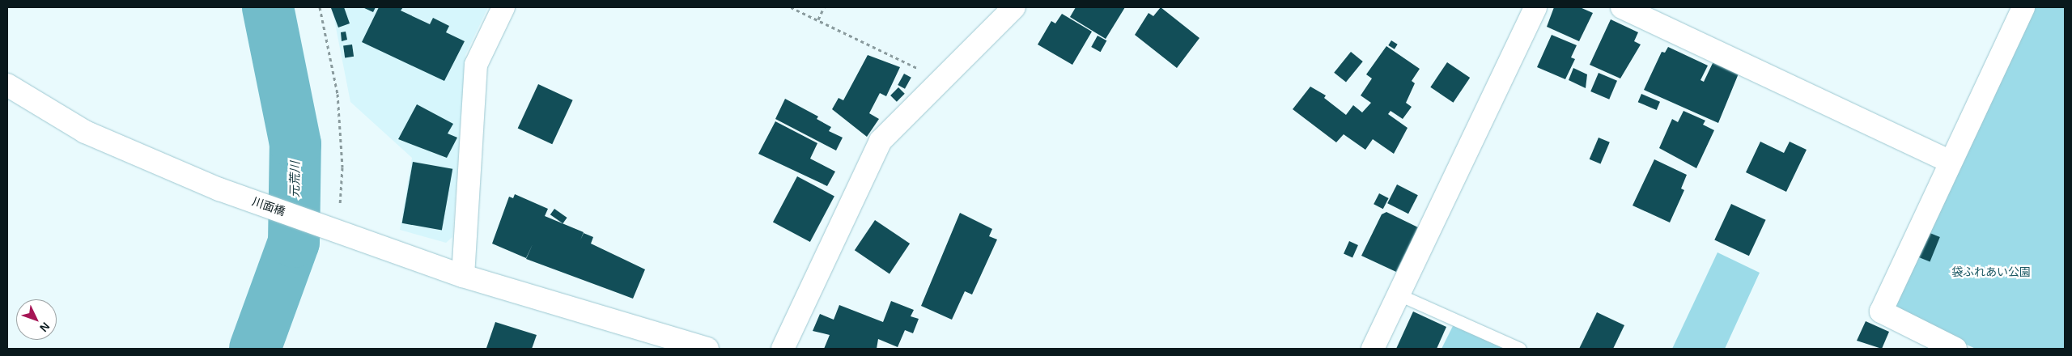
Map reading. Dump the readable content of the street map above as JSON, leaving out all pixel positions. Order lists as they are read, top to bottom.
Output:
{
  "streets": {
    "street": ["川面橋"]
  },
  "water": ["元荒川"],
  "parks": ["袋ふれあい公園"],
  "north": "bottom right"
}
